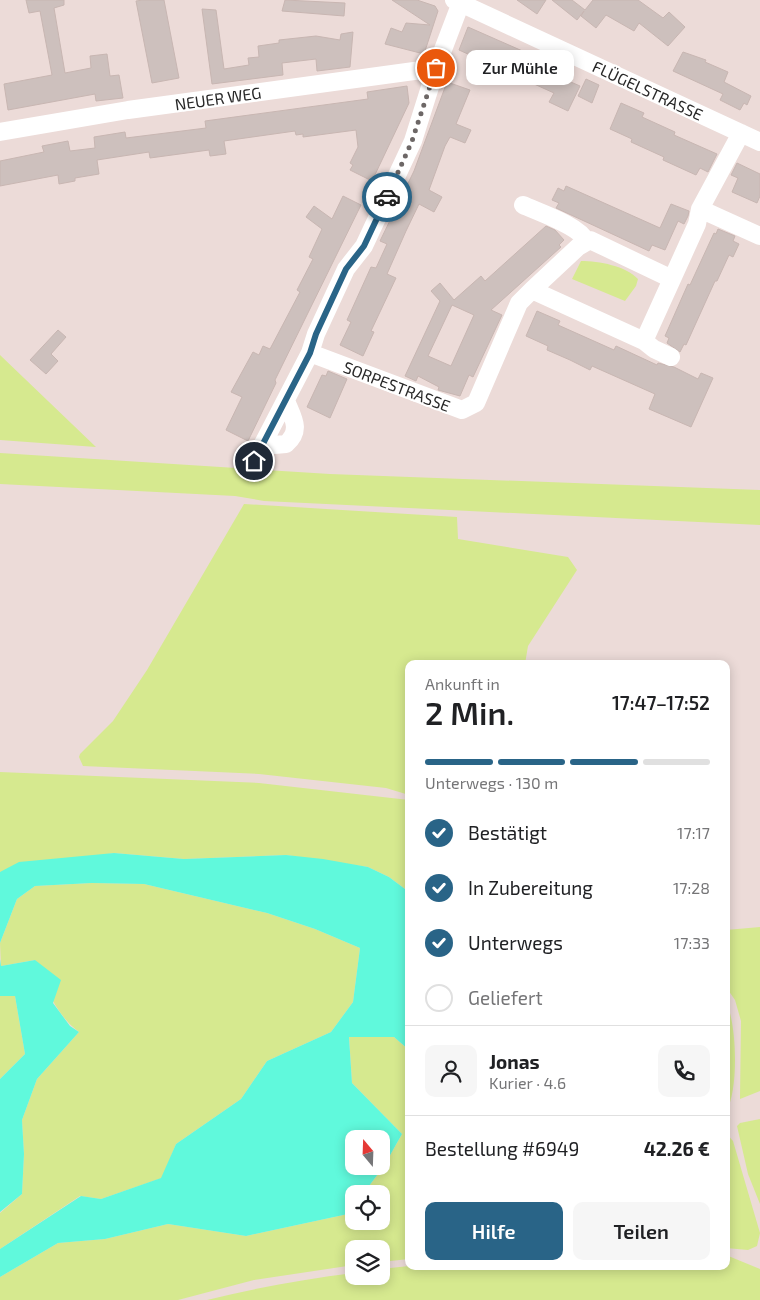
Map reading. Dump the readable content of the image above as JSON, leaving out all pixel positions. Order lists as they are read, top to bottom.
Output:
{
  "streets": {
    "street": ["FLÜGELSTRASSE", "NEUER WEG", "SORPESTRASSE"]
  },
  "places": ["Zur Mühle"],
  "north": "top",
  "page": {
    "bubble": "Zur Mühle",
    "heading": ["2 Min.", "Ankunft in", "17:47–17:52"],
    "panel": [
      "Jonas",
      "Kurier · 4.6",
      "Bestellung #6949",
      "42.26 €"
    ],
    "bar": "Unterwegs · 130 m",
    "list": [
      ["Bestätigt", "17:17"],
      ["In Zubereitung", "17:28"],
      ["Unterwegs", "17:33"],
      "Geliefert"
    ],
    "buttons": ["Hilfe", "Teilen"]
  }
}
